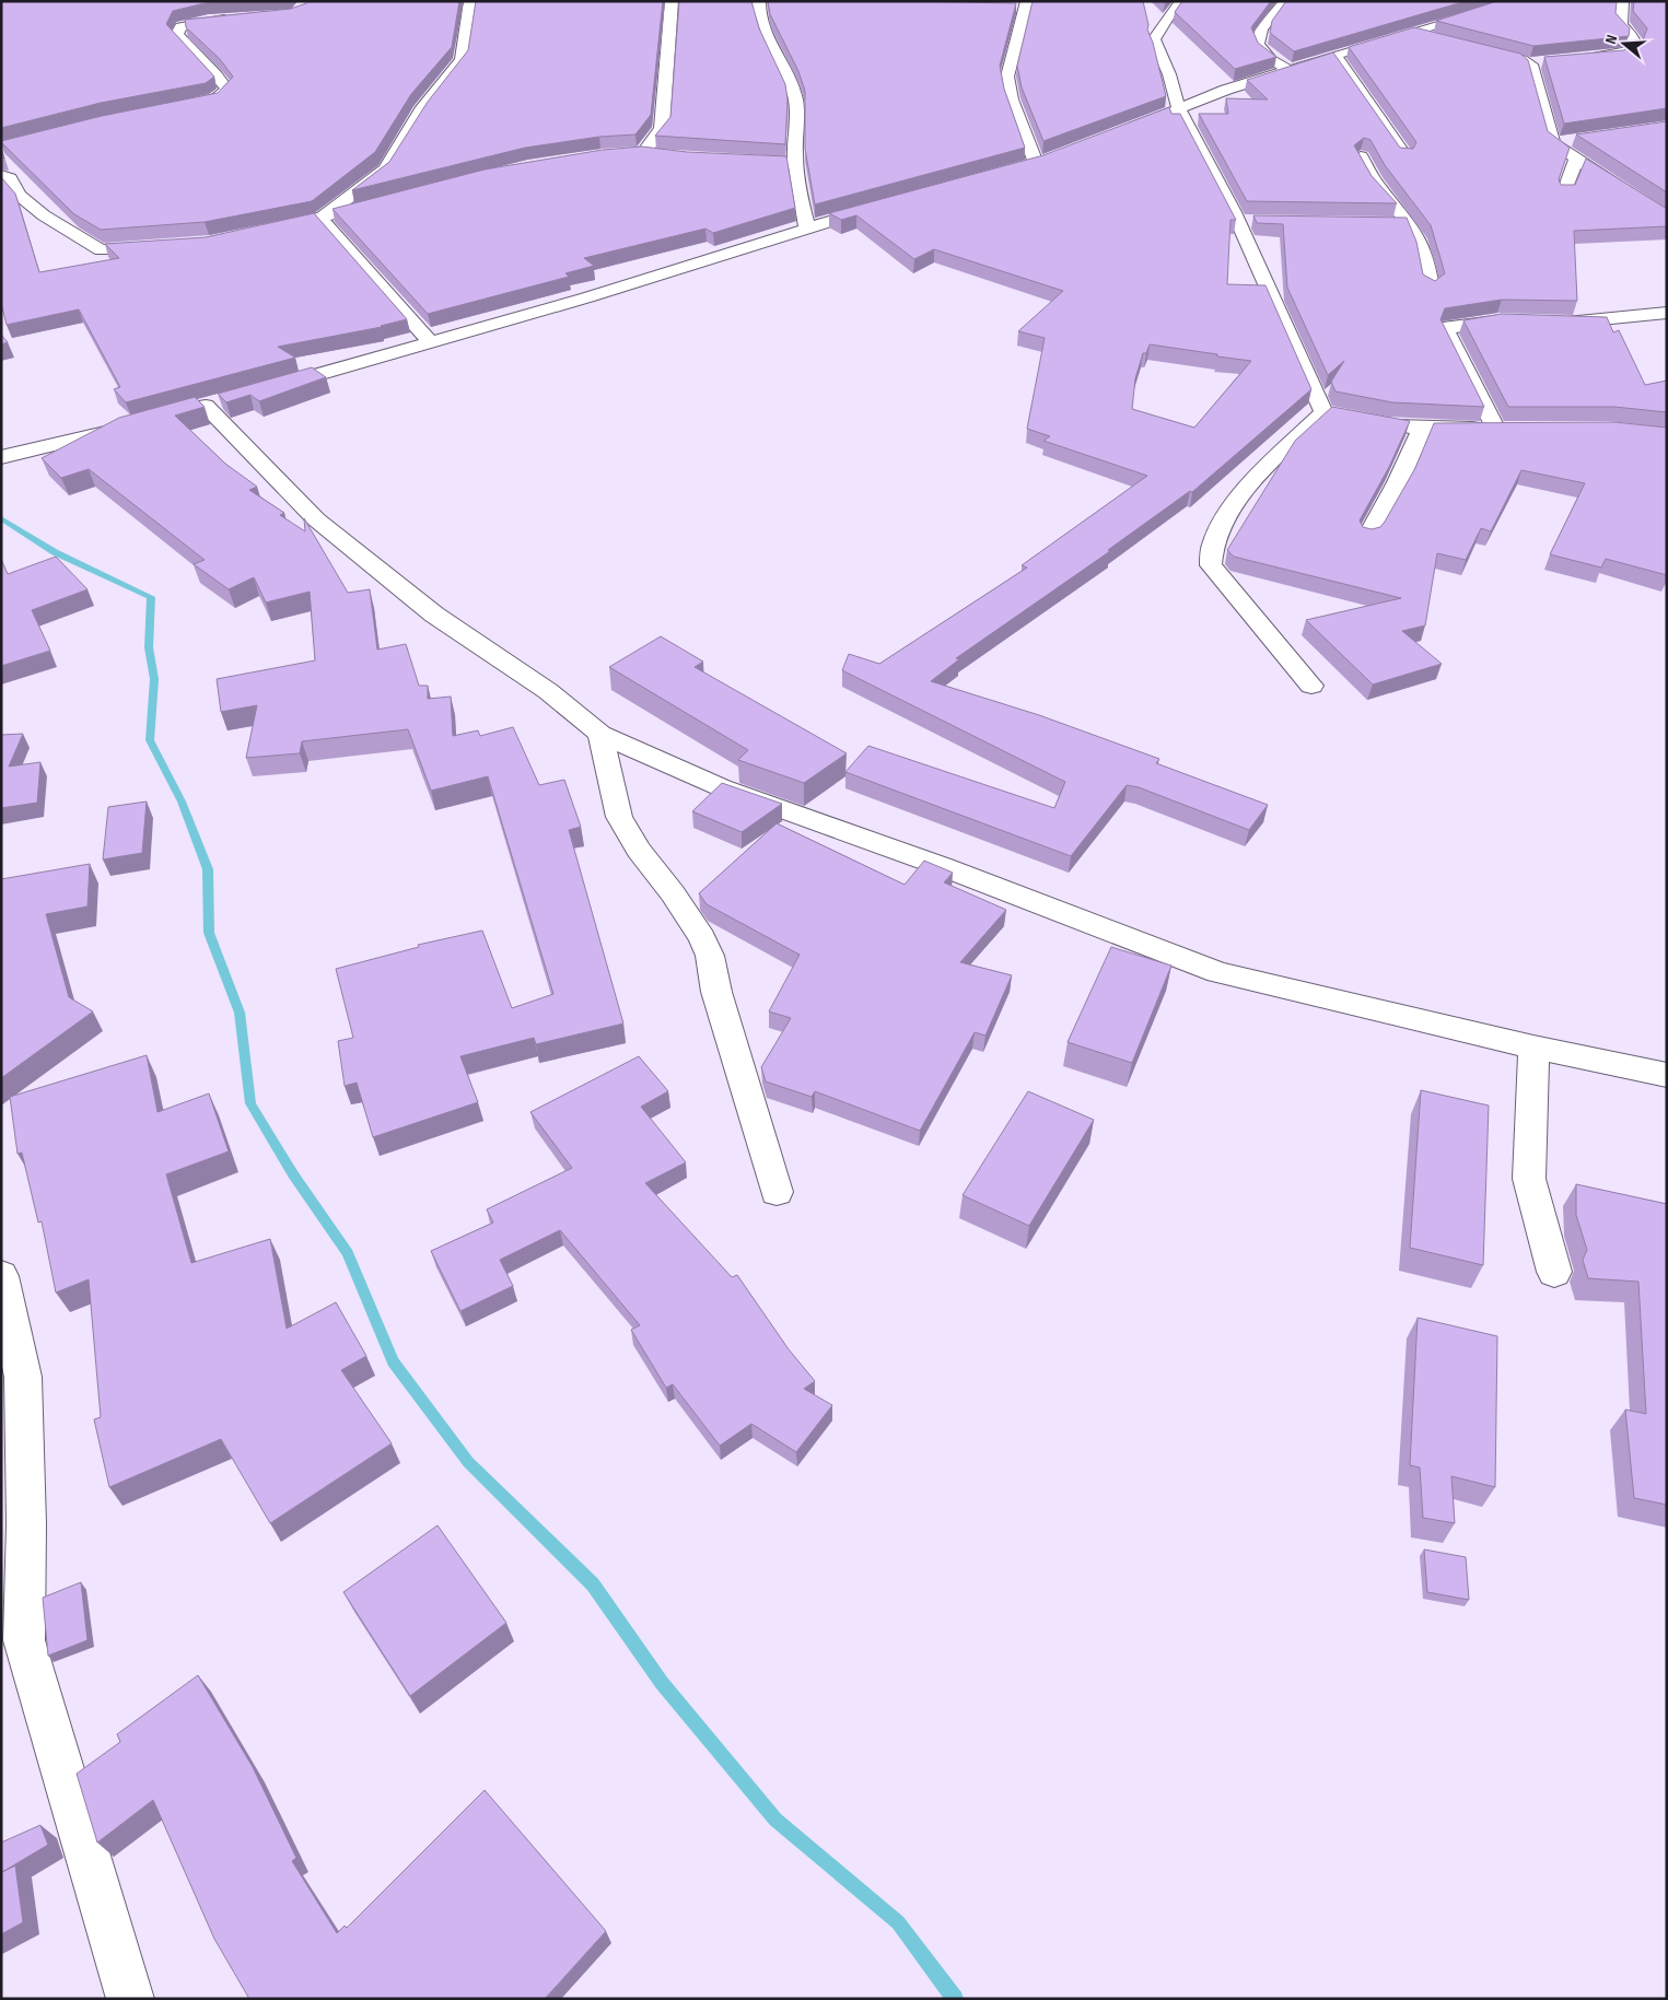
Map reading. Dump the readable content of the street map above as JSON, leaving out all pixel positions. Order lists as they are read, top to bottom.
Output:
{
  "north": "left"
}
